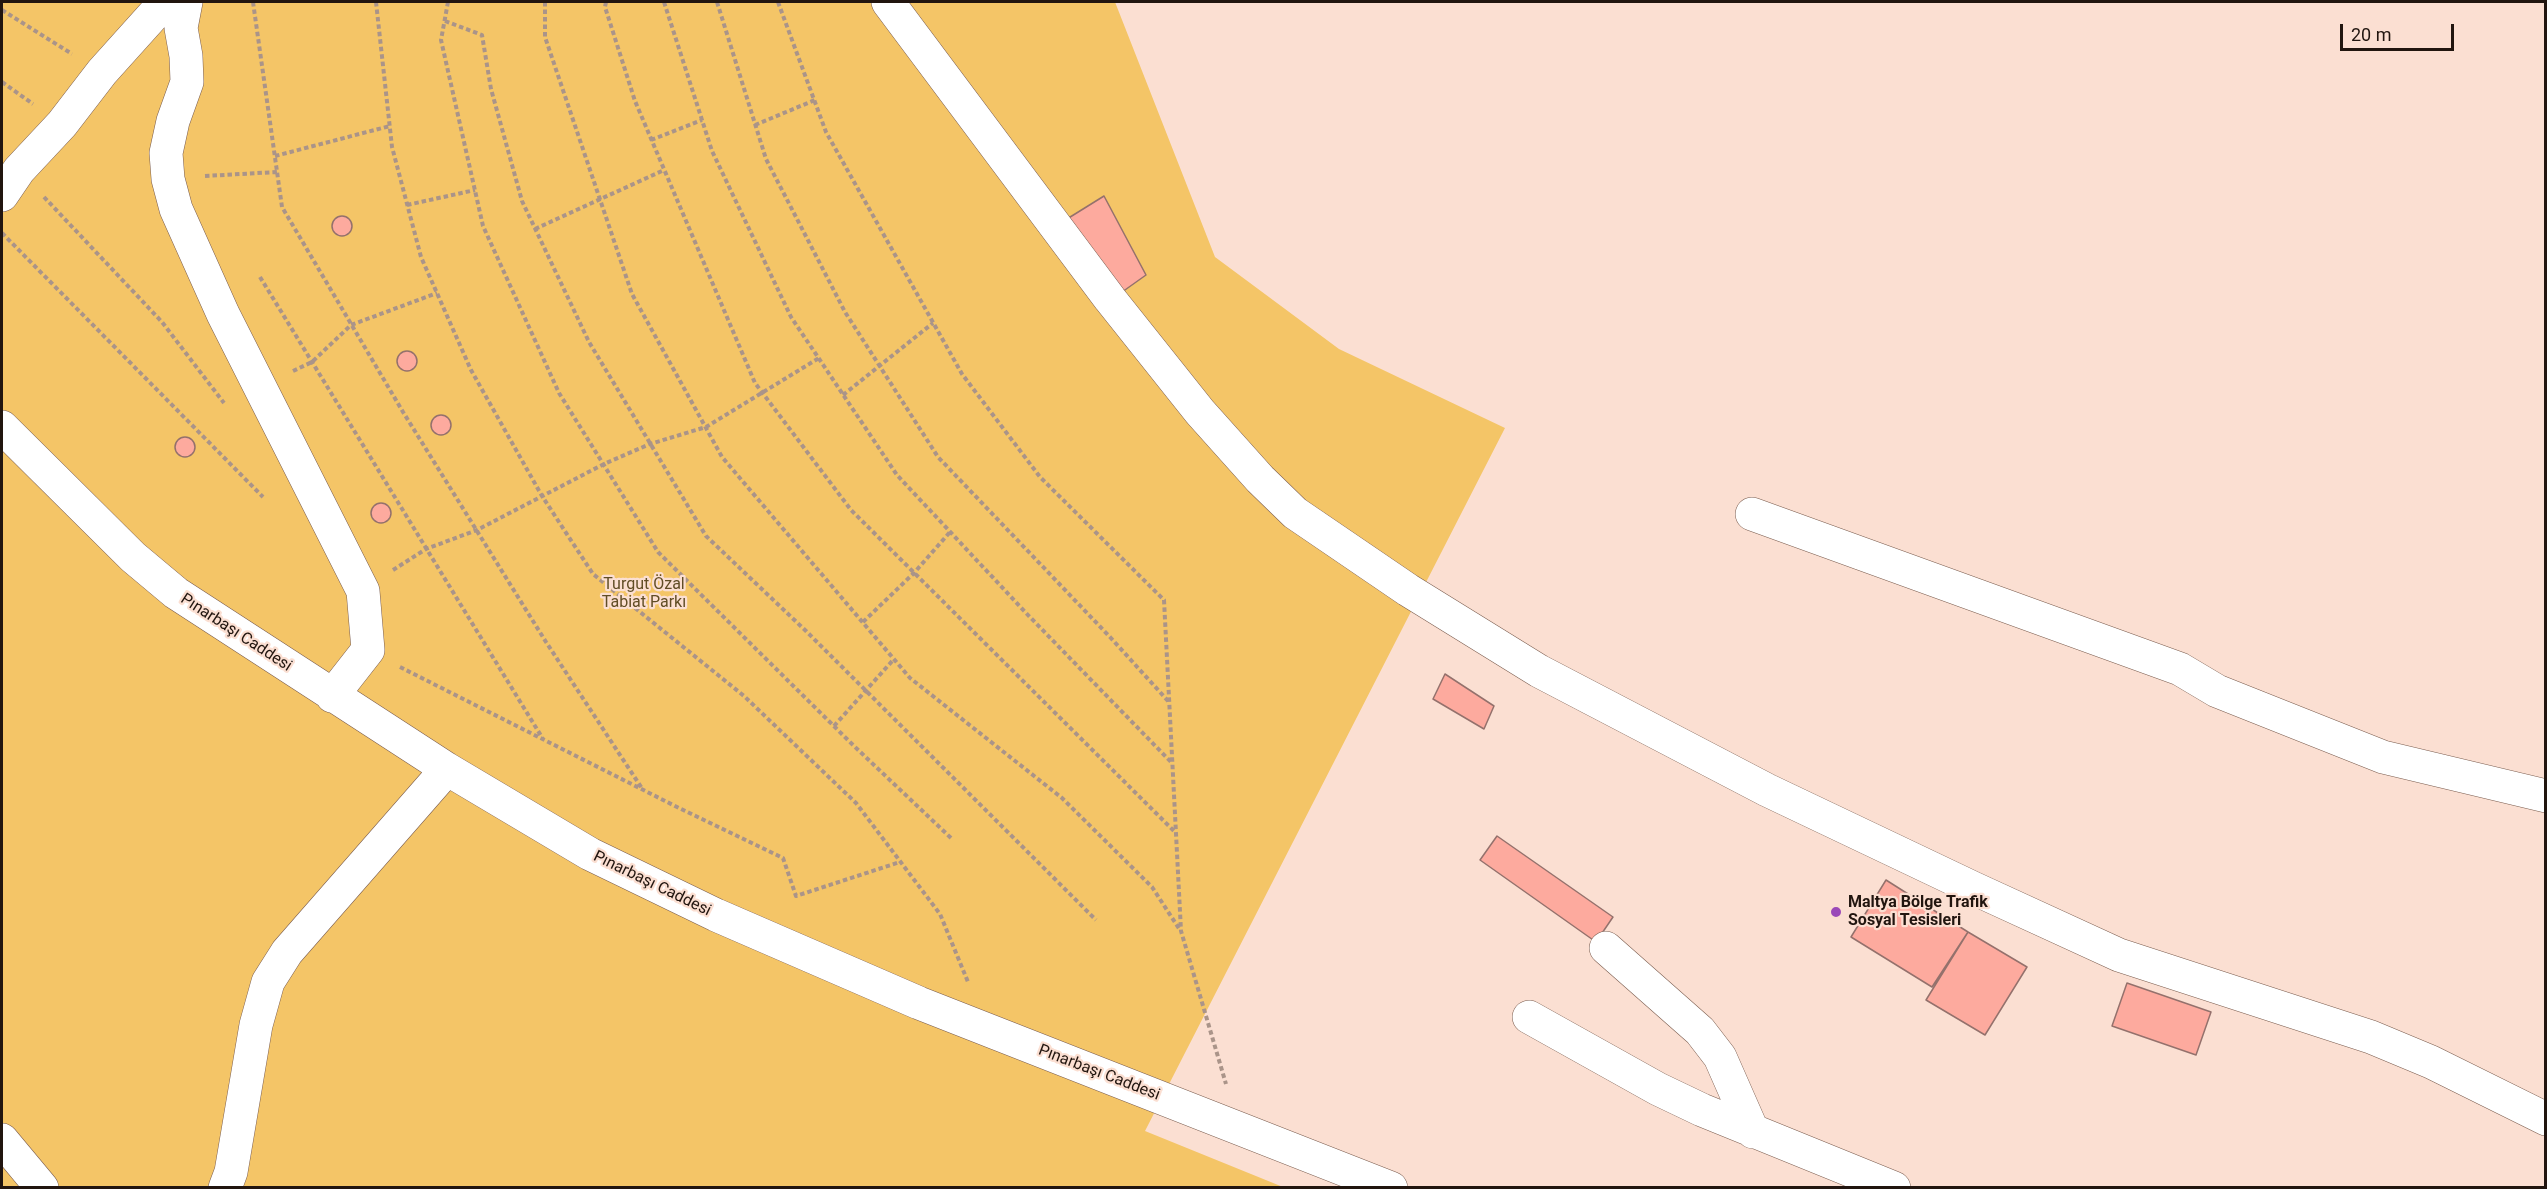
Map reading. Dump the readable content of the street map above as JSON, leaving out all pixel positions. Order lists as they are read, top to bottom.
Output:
{
  "streets": {
    "street": ["Pınarbaşı Caddesi"]
  },
  "parks": ["Turgut Özal Tabiat Parkı"],
  "places": ["Maltya Bölge Trafik Sosyal Tesisleri"],
  "scale_bar": "20 m"
}
